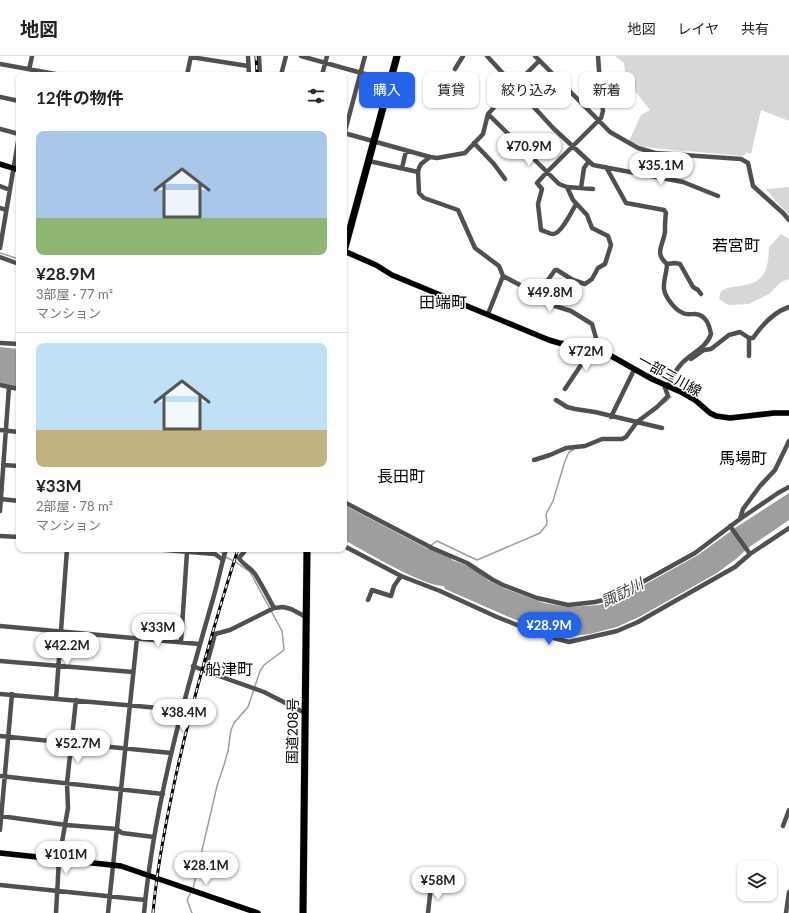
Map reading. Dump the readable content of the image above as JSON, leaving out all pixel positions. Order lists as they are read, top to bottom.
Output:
{
  "streets": {
    "highway": ["国道208号"],
    "main road": ["一部三川線"]
  },
  "districts": [
    "若宮町",
    "田端町",
    "馬場町",
    "長田町",
    "船津町"
  ],
  "water": ["諏訪川"],
  "page": {
    "header": "地図",
    "nav": ["地図", "レイヤ", "共有"],
    "chip": [
      "購入",
      "賃貸",
      "絞り込み",
      "新着"
    ],
    "heading": "12件の物件",
    "list": [
      {
        "name": "¥28.9M",
        "note": "3部屋 · 77 m² · マンション"
      },
      {
        "name": "¥33M",
        "note": "2部屋 · 78 m² · マンション"
      }
    ],
    "price": [
      "¥70.9M",
      "¥35.1M",
      "¥49.8M",
      "¥72M",
      "¥28.9M",
      "¥33M",
      "¥42.2M",
      "¥38.4M",
      "¥52.7M",
      "¥101M",
      "¥28.1M",
      "¥58M"
    ]
  }
}
